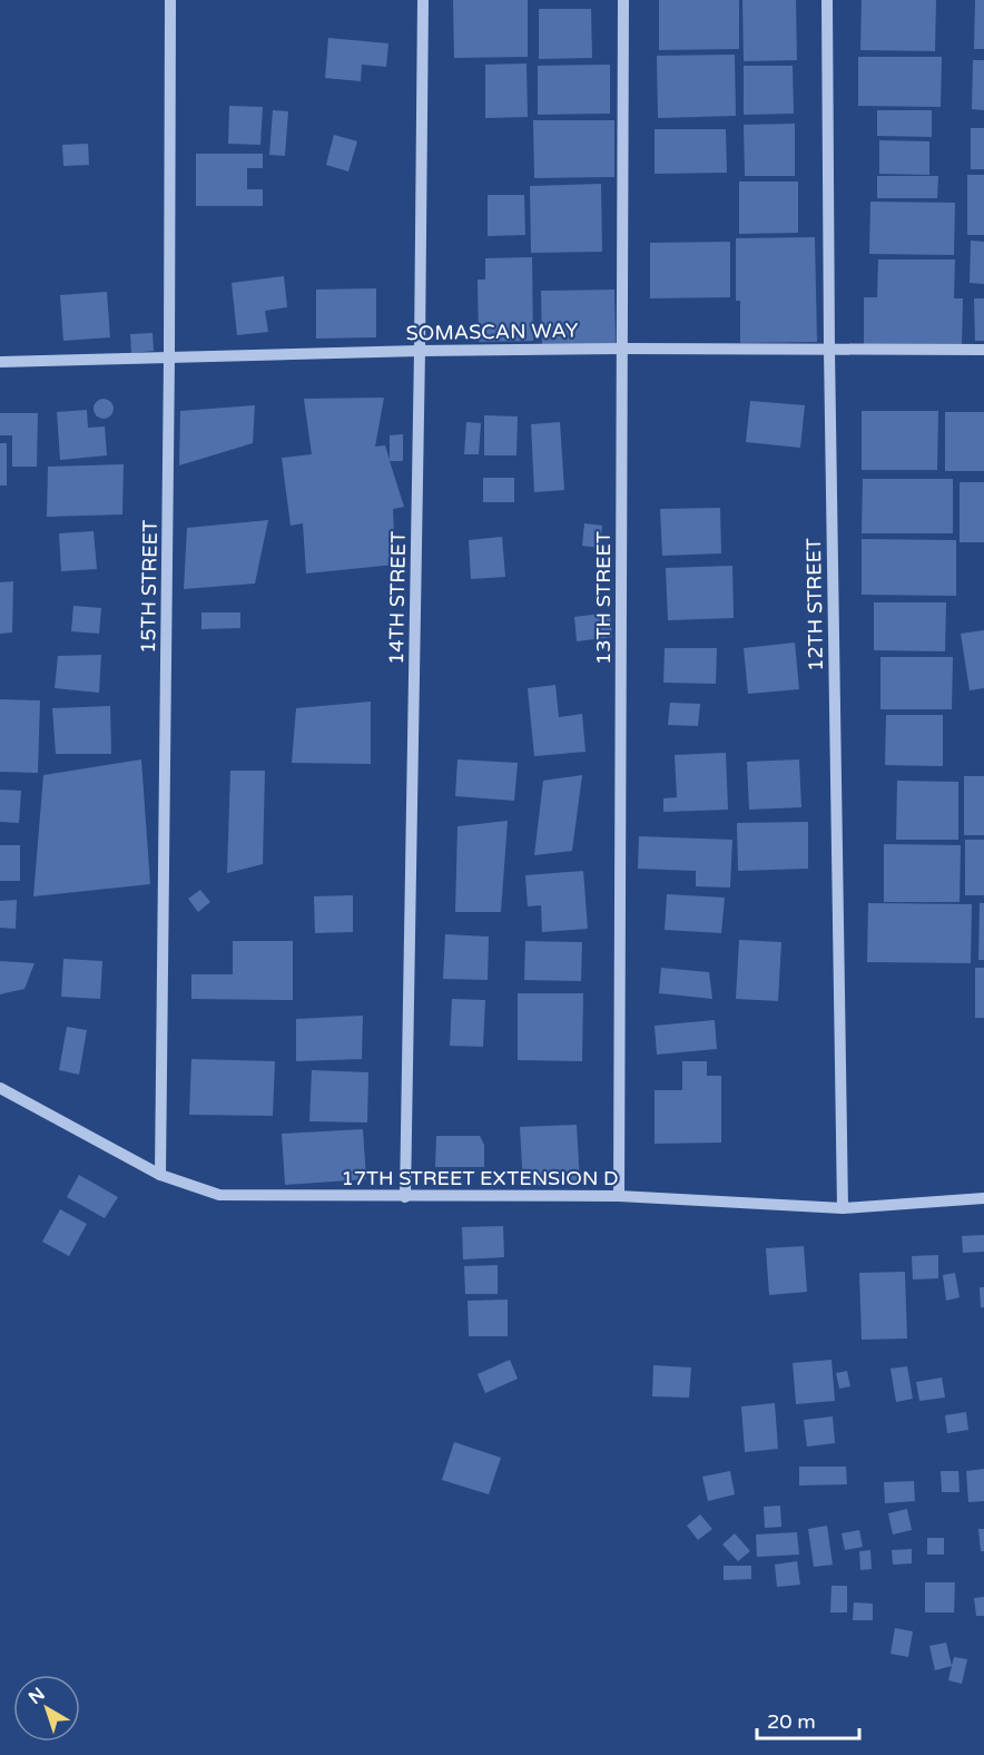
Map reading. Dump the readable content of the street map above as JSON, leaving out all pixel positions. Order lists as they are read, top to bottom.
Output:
{
  "streets": {
    "street": [
      "SOMASCAN WAY",
      "15TH STREET",
      "14TH STREET",
      "13TH STREET",
      "12TH STREET",
      "17TH STREET EXTENSION D"
    ]
  },
  "crossings": [
    ["SOMASCAN WAY", "15TH STREET"],
    ["SOMASCAN WAY", "14TH STREET"],
    ["SOMASCAN WAY", "13TH STREET"],
    ["SOMASCAN WAY", "12TH STREET"],
    ["15TH STREET", "17TH STREET EXTENSION D"],
    ["14TH STREET", "17TH STREET EXTENSION D"],
    ["13TH STREET", "17TH STREET EXTENSION D"],
    ["12TH STREET", "17TH STREET EXTENSION D"]
  ],
  "scale_bar": "20 m",
  "north": "top left"
}
